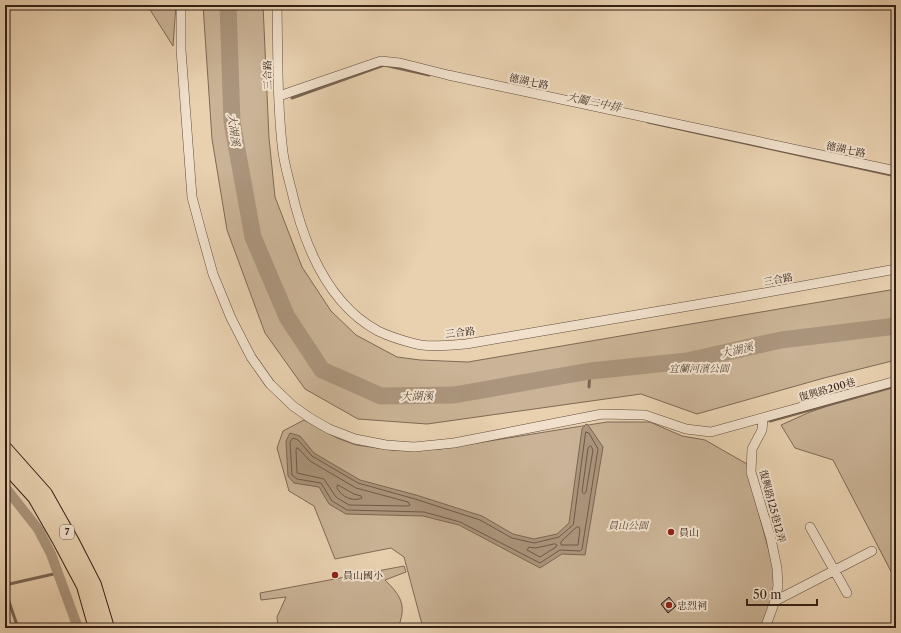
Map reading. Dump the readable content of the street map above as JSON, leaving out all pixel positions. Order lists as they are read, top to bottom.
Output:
{
  "streets": {
    "main road": ["7"],
    "street": [
      "三合路",
      "德湖七路",
      "復興路200巷",
      "復興路125巷12弄"
    ]
  },
  "crossings": [
    ["三合路", "德湖七路"],
    ["復興路200巷", "復興路125巷12弄"]
  ],
  "water": ["大鬮二中排", "大湖溪"],
  "parks": ["宜蘭河濱公園", "員山公園"],
  "places": ["員山", "員山國小", "忠烈祠"],
  "scale_bar": "50 m"
}
